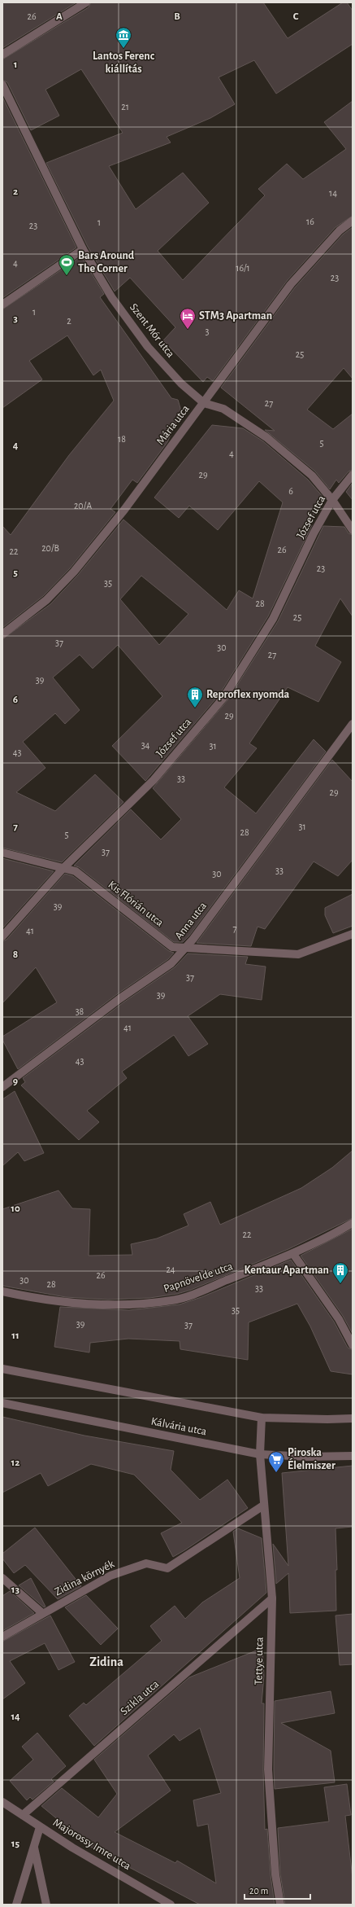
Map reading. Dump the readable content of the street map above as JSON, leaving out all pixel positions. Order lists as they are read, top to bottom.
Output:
{
  "streets": {
    "street": [
      "Szent Mór utca",
      "Mária utca",
      "József utca",
      "Kis Flórián utca",
      "Anna utca",
      "Papnövelde utca",
      "Kálvária utca",
      "Zidina környék",
      "Tettye utca",
      "Szikla utca",
      "Majorossy Imre utca"
    ]
  },
  "crossings": [
    ["Szent Mór utca", "Mária utca"],
    ["Szent Mór utca", "József utca"],
    ["József utca", "Kis Flórián utca"],
    ["Kis Flórián utca", "Anna utca"],
    ["Kálvária utca", "Tettye utca"],
    ["Zidina környék", "Tettye utca"],
    ["Tettye utca", "Szikla utca"],
    ["Szikla utca", "Majorossy Imre utca"]
  ],
  "districts": ["Zidina"],
  "places": {
    "museum": ["Lantos Ferenc kiállítás"],
    "sports": ["Bars Around The Corner"],
    "hotel": ["STM3 Apartman"],
    "building": ["Reproflex nyomda", "Kentaur Apartman"],
    "supermarket": ["Piroska Élelmiszer"]
  },
  "house_numbers": [
    "26",
    "21",
    "14",
    "16",
    "1",
    "23",
    "4",
    "16/1",
    "23",
    "1",
    "2",
    "3",
    "25",
    "27",
    "18",
    "5",
    "4",
    "29",
    "6",
    "20/A",
    "20/B",
    "26",
    "22",
    "23",
    "35",
    "28",
    "25",
    "37",
    "30",
    "27",
    "39",
    "29",
    "34",
    "31",
    "43",
    "33",
    "29",
    "31",
    "28",
    "5",
    "37",
    "33",
    "30",
    "39",
    "7",
    "41",
    "37",
    "39",
    "38",
    "41",
    "43",
    "22",
    "24",
    "26",
    "30",
    "28",
    "33",
    "35",
    "39",
    "37"
  ],
  "scale_bar": "20 m",
  "grid": {
    "columns": ["A", "B", "C"],
    "rows": [
      "1",
      "2",
      "3",
      "4",
      "5",
      "6",
      "7",
      "8",
      "9",
      "10",
      "11",
      "12",
      "13",
      "14",
      "15"
    ]
  }
}
